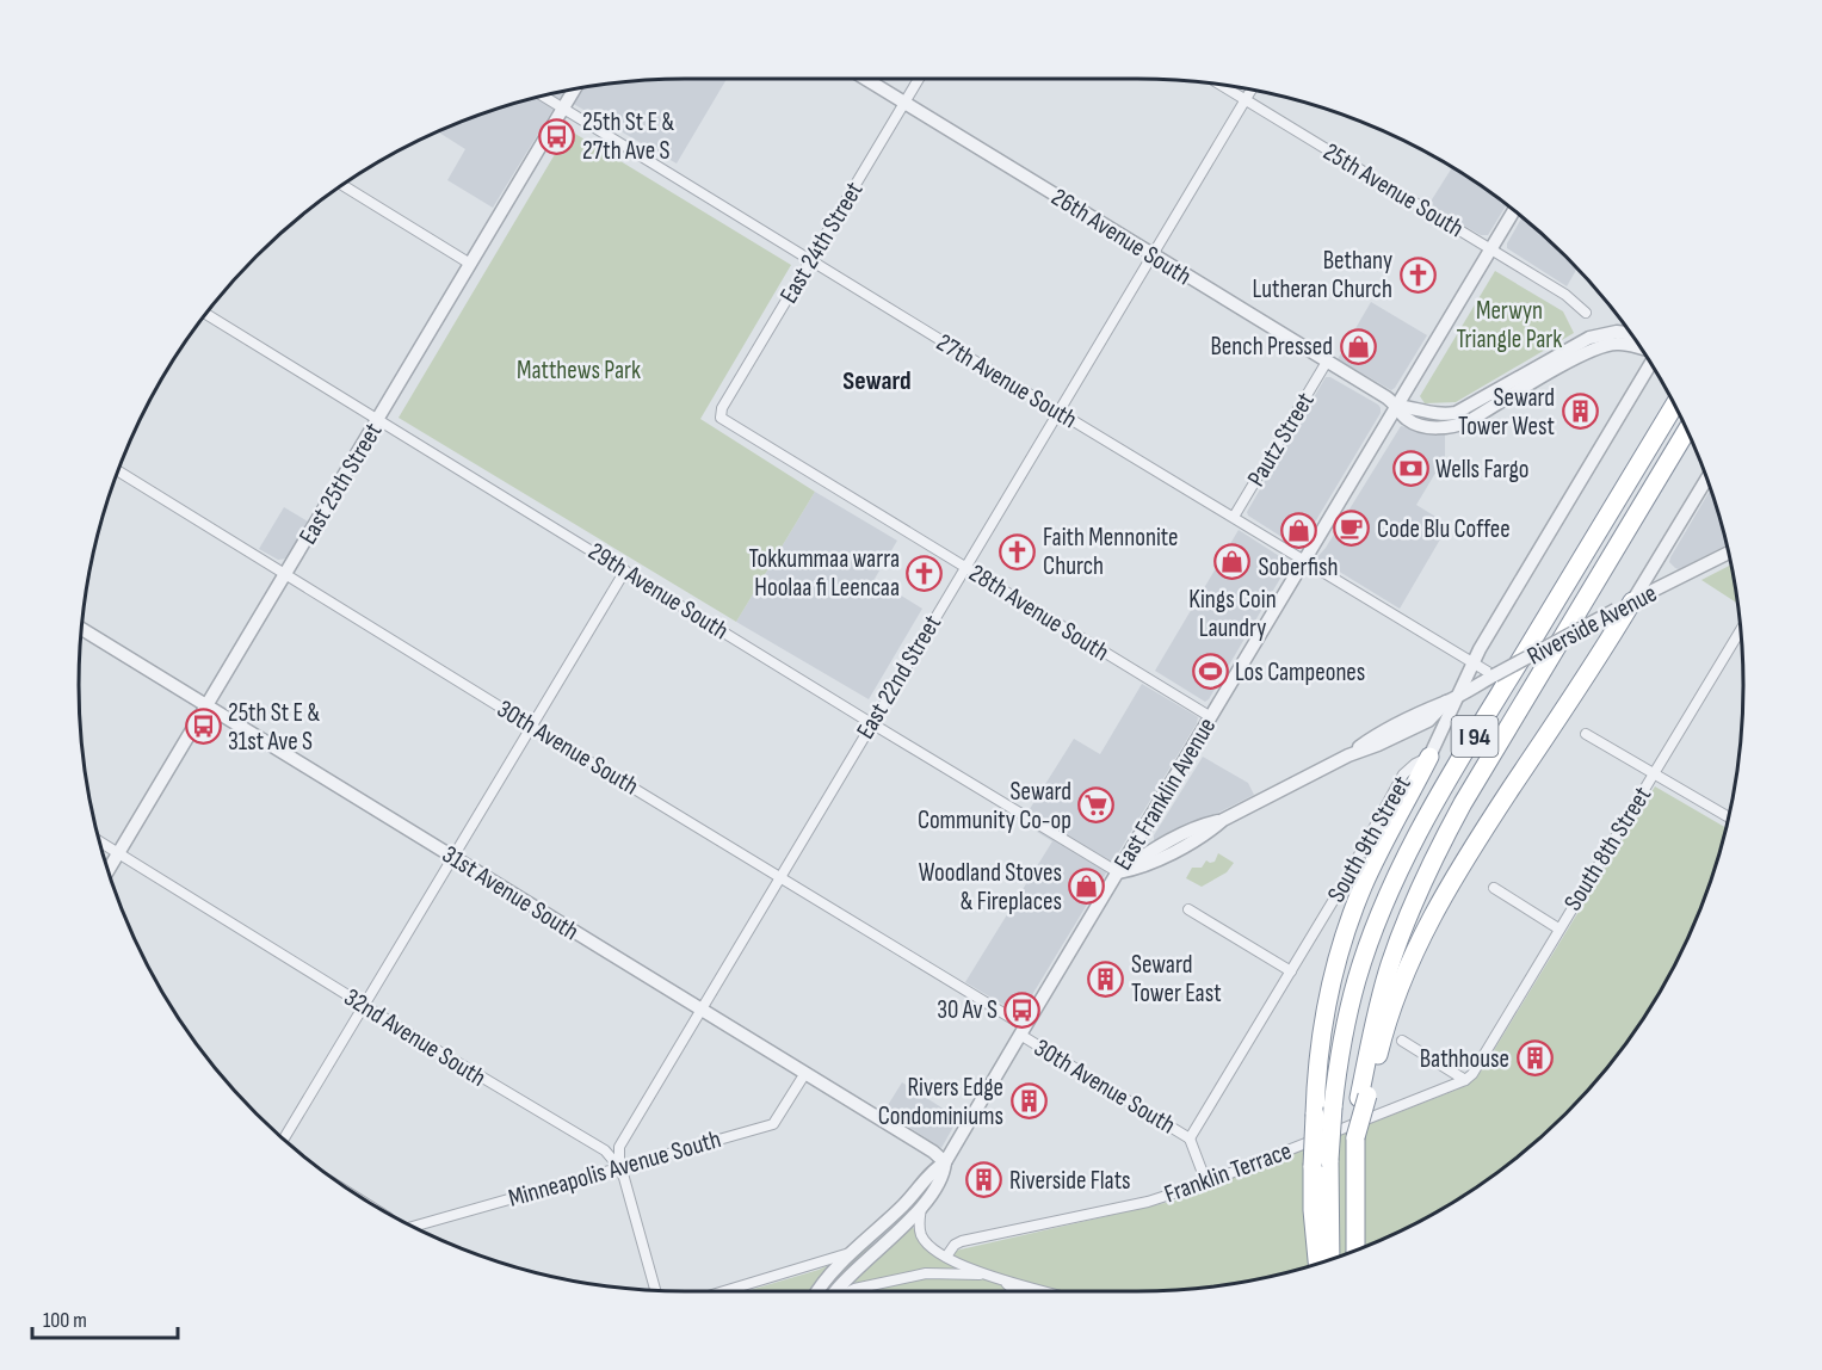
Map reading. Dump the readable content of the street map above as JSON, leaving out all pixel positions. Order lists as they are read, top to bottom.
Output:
{
  "streets": {
    "highway": ["I 94"],
    "street": [
      "25th Avenue South",
      "26th Avenue South",
      "East 24th Street",
      "27th Avenue South",
      "Pautz Street",
      "East 25th Street",
      "29th Avenue South",
      "28th Avenue South",
      "Riverside Avenue",
      "East 22nd Street",
      "30th Avenue South",
      "East Franklin Avenue",
      "South 9th Street",
      "South 8th Street",
      "31st Avenue South",
      "32nd Avenue South",
      "Minneapolis Avenue South",
      "Franklin Terrace"
    ]
  },
  "crossings": [
    ["25th Avenue South", "East 22nd Street"],
    ["25th Avenue South", "East Franklin Avenue"],
    ["26th Avenue South", "East 24th Street"],
    ["26th Avenue South", "Pautz Street"],
    ["26th Avenue South", "East 22nd Street"],
    ["26th Avenue South", "East Franklin Avenue"],
    ["East 24th Street", "27th Avenue South"],
    ["East 24th Street", "28th Avenue South"],
    ["27th Avenue South", "Pautz Street"],
    ["27th Avenue South", "East 25th Street"],
    ["27th Avenue South", "Riverside Avenue"],
    ["27th Avenue South", "East 22nd Street"],
    ["27th Avenue South", "East Franklin Avenue"],
    ["27th Avenue South", "South 9th Street"],
    ["East 25th Street", "29th Avenue South"],
    ["East 25th Street", "30th Avenue South"],
    ["East 25th Street", "31st Avenue South"],
    ["East 25th Street", "32nd Avenue South"],
    ["29th Avenue South", "Riverside Avenue"],
    ["29th Avenue South", "East 22nd Street"],
    ["29th Avenue South", "East Franklin Avenue"],
    ["28th Avenue South", "East 22nd Street"],
    ["28th Avenue South", "East Franklin Avenue"],
    ["Riverside Avenue", "East Franklin Avenue"],
    ["Riverside Avenue", "South 9th Street"],
    ["East 22nd Street", "30th Avenue South"],
    ["East 22nd Street", "31st Avenue South"],
    ["East 22nd Street", "32nd Avenue South"],
    ["East 22nd Street", "Minneapolis Avenue South"],
    ["30th Avenue South", "East Franklin Avenue"],
    ["30th Avenue South", "South 9th Street"],
    ["East Franklin Avenue", "31st Avenue South"],
    ["South 8th Street", "Franklin Terrace"],
    ["31st Avenue South", "Minneapolis Avenue South"],
    ["32nd Avenue South", "Minneapolis Avenue South"]
  ],
  "districts": ["Seward"],
  "parks": ["Merwyn Triangle Park", "Matthews Park"],
  "places": {
    "bus stop": ["25th St E & 27th Ave S", "25th St E & 31st Ave S", "30 Av S"],
    "church": ["Bethany Lutheran Church", "Faith Mennonite Church", "Tokkummaa warra Hoolaa fi Leencaa"],
    "shop": [
      "Bench Pressed",
      "Soberfish",
      "Kings Coin Laundry",
      "Woodland Stoves & Fireplaces"
    ],
    "building": [
      "Seward Tower West",
      "Seward Tower East",
      "Bathhouse",
      "Rivers Edge Condominiums",
      "Riverside Flats"
    ],
    "bank": ["Wells Fargo"],
    "cafe": ["Code Blu Coffee"],
    "sports": ["Los Campeones"],
    "supermarket": ["Seward Community Co-op"]
  },
  "scale_bar": "100 m"
}
